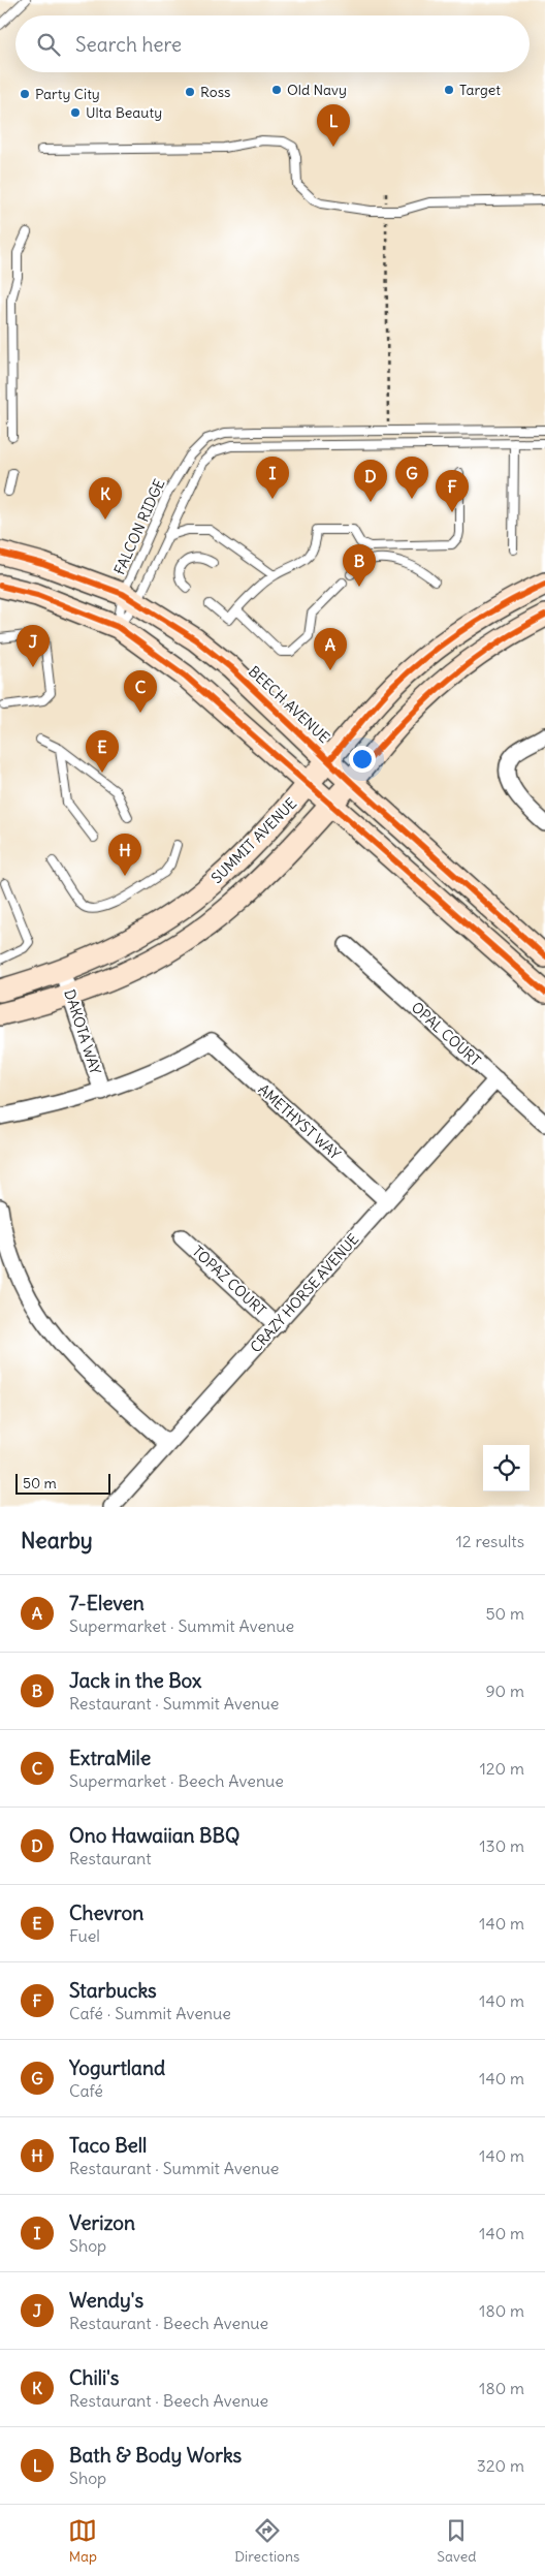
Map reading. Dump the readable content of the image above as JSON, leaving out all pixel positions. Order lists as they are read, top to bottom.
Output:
{
  "streets": {
    "main road": ["BEECH AVENUE", "SUMMIT AVENUE"],
    "street": [
      "DAKOTA WAY",
      "OPAL COURT",
      "AMETHYST WAY",
      "TOPAZ COURT",
      "CRAZY HORSE AVENUE"
    ],
    "lane": ["FALCON RIDGE"]
  },
  "crossings": [
    ["FALCON RIDGE", "BEECH AVENUE"],
    ["BEECH AVENUE", "SUMMIT AVENUE"],
    ["SUMMIT AVENUE", "DAKOTA WAY"],
    ["DAKOTA WAY", "AMETHYST WAY"],
    ["OPAL COURT", "CRAZY HORSE AVENUE"],
    ["AMETHYST WAY", "CRAZY HORSE AVENUE"],
    ["TOPAZ COURT", "CRAZY HORSE AVENUE"]
  ],
  "places": [
    "Old Navy",
    "Target",
    "Ross",
    "Party City",
    "Ulta Beauty"
  ],
  "scale_bar": "50 m",
  "page": {
    "search": "Search here",
    "pins": [
      "L",
      "G",
      "I",
      "D",
      "F",
      "K",
      "B",
      "J",
      "A",
      "C",
      "E",
      "H"
    ],
    "scale": "50 m",
    "heading": ["Nearby", "12 results"],
    "list": [
      {
        "mark": "A",
        "name": "7-Eleven",
        "note": "Supermarket · Summit Avenue",
        "value": "50 m"
      },
      {
        "mark": "B",
        "name": "Jack in the Box",
        "note": "Restaurant · Summit Avenue",
        "value": "90 m"
      },
      {
        "mark": "C",
        "name": "ExtraMile",
        "note": "Supermarket · Beech Avenue",
        "value": "120 m"
      },
      {
        "mark": "D",
        "name": "Ono Hawaiian BBQ",
        "note": "Restaurant",
        "value": "130 m"
      },
      {
        "mark": "E",
        "name": "Chevron",
        "note": "Fuel",
        "value": "140 m"
      },
      {
        "mark": "F",
        "name": "Starbucks",
        "note": "Café · Summit Avenue",
        "value": "140 m"
      },
      {
        "mark": "G",
        "name": "Yogurtland",
        "note": "Café",
        "value": "140 m"
      },
      {
        "mark": "H",
        "name": "Taco Bell",
        "note": "Restaurant · Summit Avenue",
        "value": "140 m"
      },
      {
        "mark": "I",
        "name": "Verizon",
        "note": "Shop",
        "value": "140 m"
      },
      {
        "mark": "J",
        "name": "Wendy's",
        "note": "Restaurant · Beech Avenue",
        "value": "180 m"
      },
      {
        "mark": "K",
        "name": "Chili's",
        "note": "Restaurant · Beech Avenue",
        "value": "180 m"
      },
      {
        "mark": "L",
        "name": "Bath & Body Works",
        "note": "Shop",
        "value": "320 m"
      }
    ],
    "nav": ["Map", "Directions", "Saved"]
  }
}
